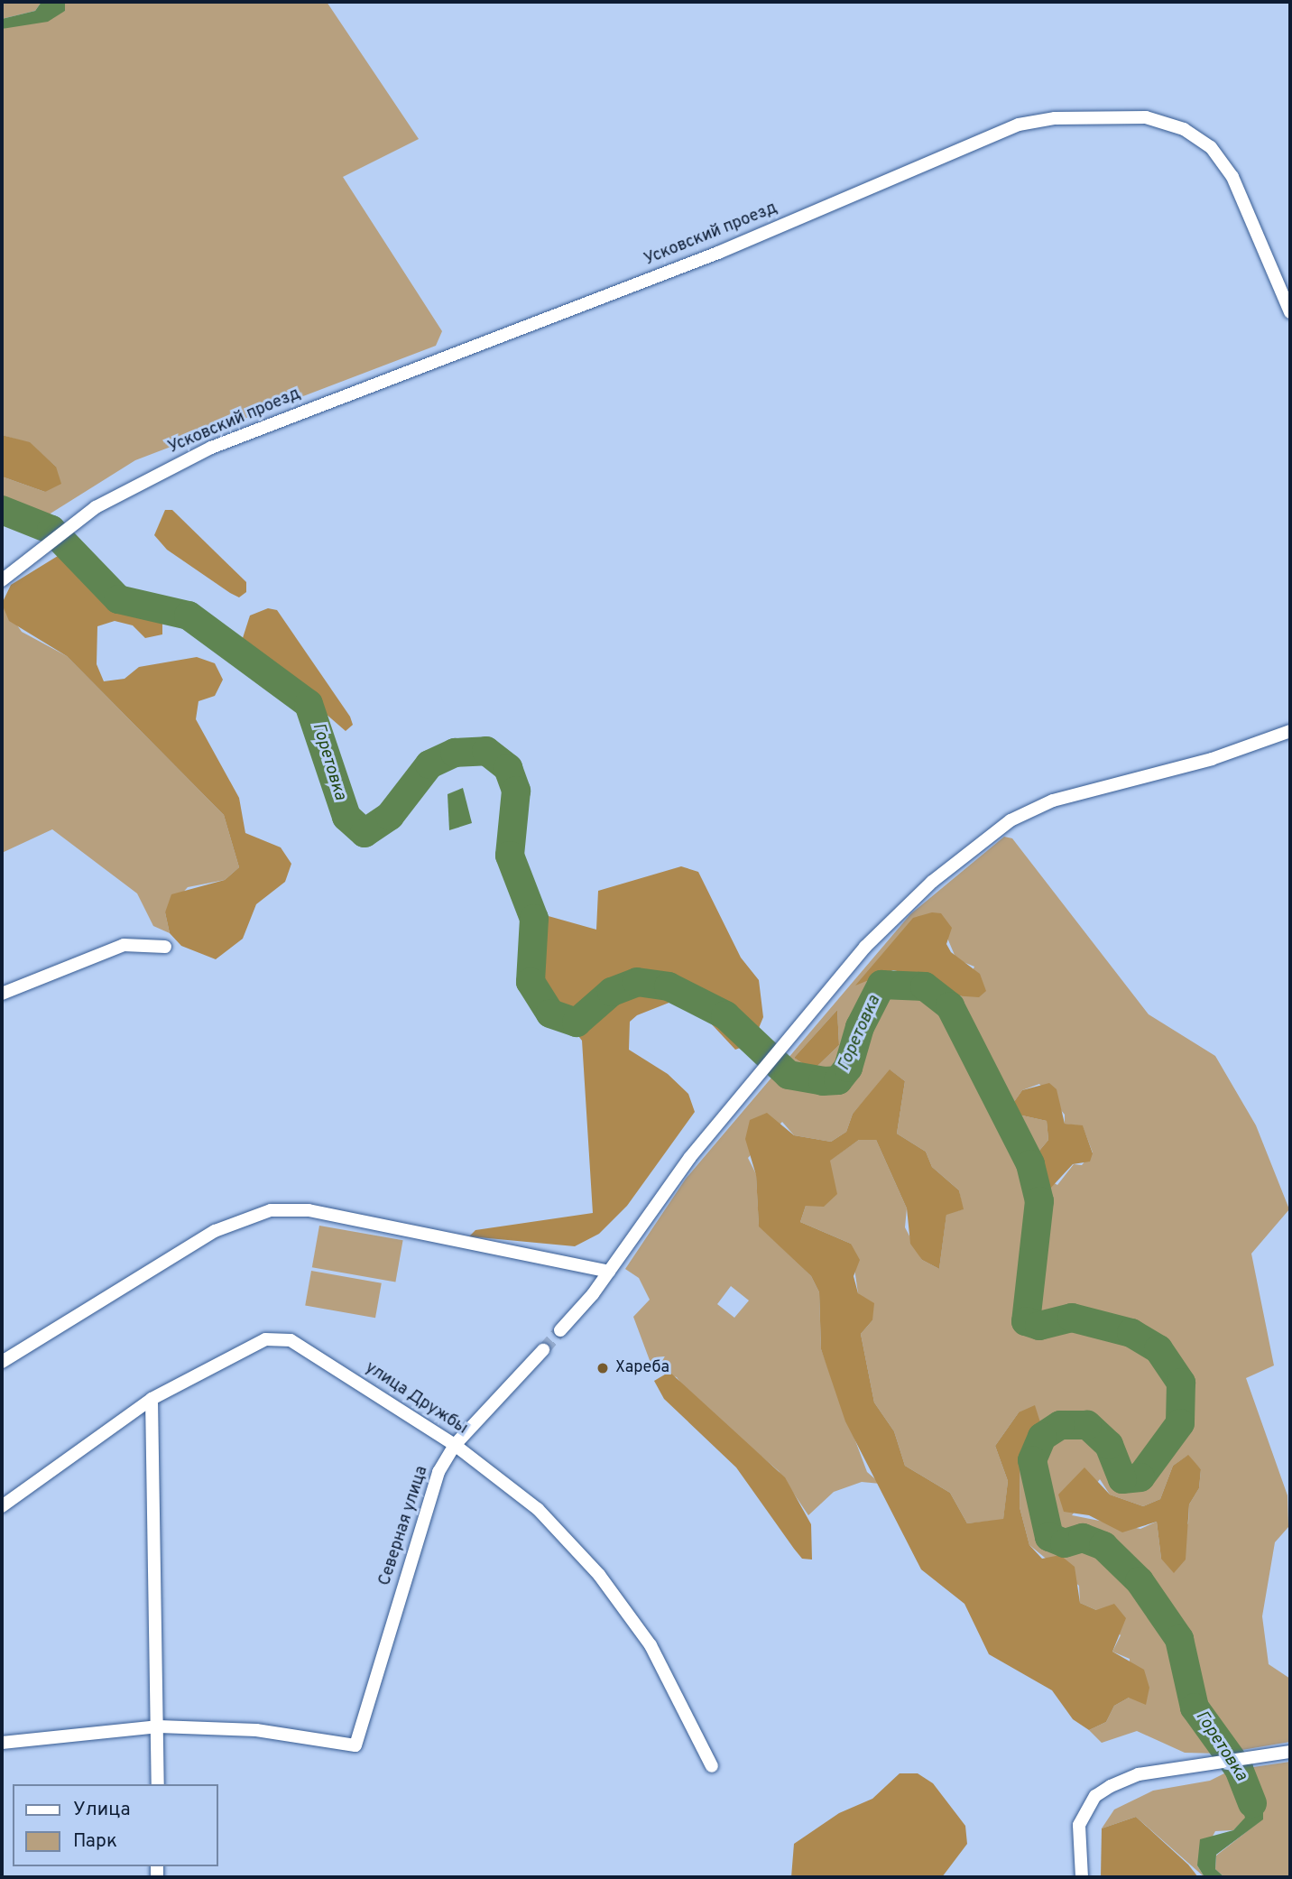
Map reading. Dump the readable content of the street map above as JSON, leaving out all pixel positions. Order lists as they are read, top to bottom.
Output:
{
  "streets": {
    "street": ["Усковский проезд", "улица Дружбы", "Северная улица"]
  },
  "crossings": [
    ["улица Дружбы", "Северная улица"]
  ],
  "water": ["Горетовка"],
  "places": ["Хареба"],
  "legend": ["Улица", "Парк"]
}
